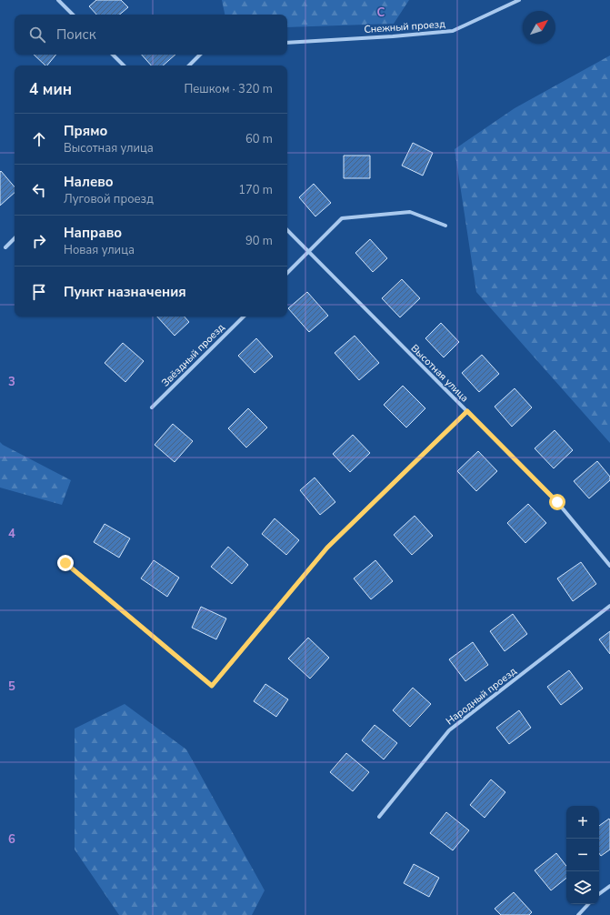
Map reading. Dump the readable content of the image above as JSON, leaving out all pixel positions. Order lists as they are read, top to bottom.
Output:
{
  "streets": {
    "street": [
      "Снежный проезд",
      "Звёздный проезд",
      "Высотная улица",
      "Народный проезд"
    ]
  },
  "north": "top right",
  "page": {
    "search": "Поиск",
    "heading": ["4 мин", "Пешком · 320 m"],
    "list": [
      ["Прямо", "Высотная улица", "60 m"],
      ["Налево", "Луговой проезд", "170 m"],
      ["Направо", "Новая улица", "90 m"],
      "Пункт назначения"
    ],
    "map_buttons": ["+", "−"]
  },
  "grid": {
    "columns": ["C"],
    "rows": [
      "3",
      "4",
      "5",
      "6"
    ]
  }
}
